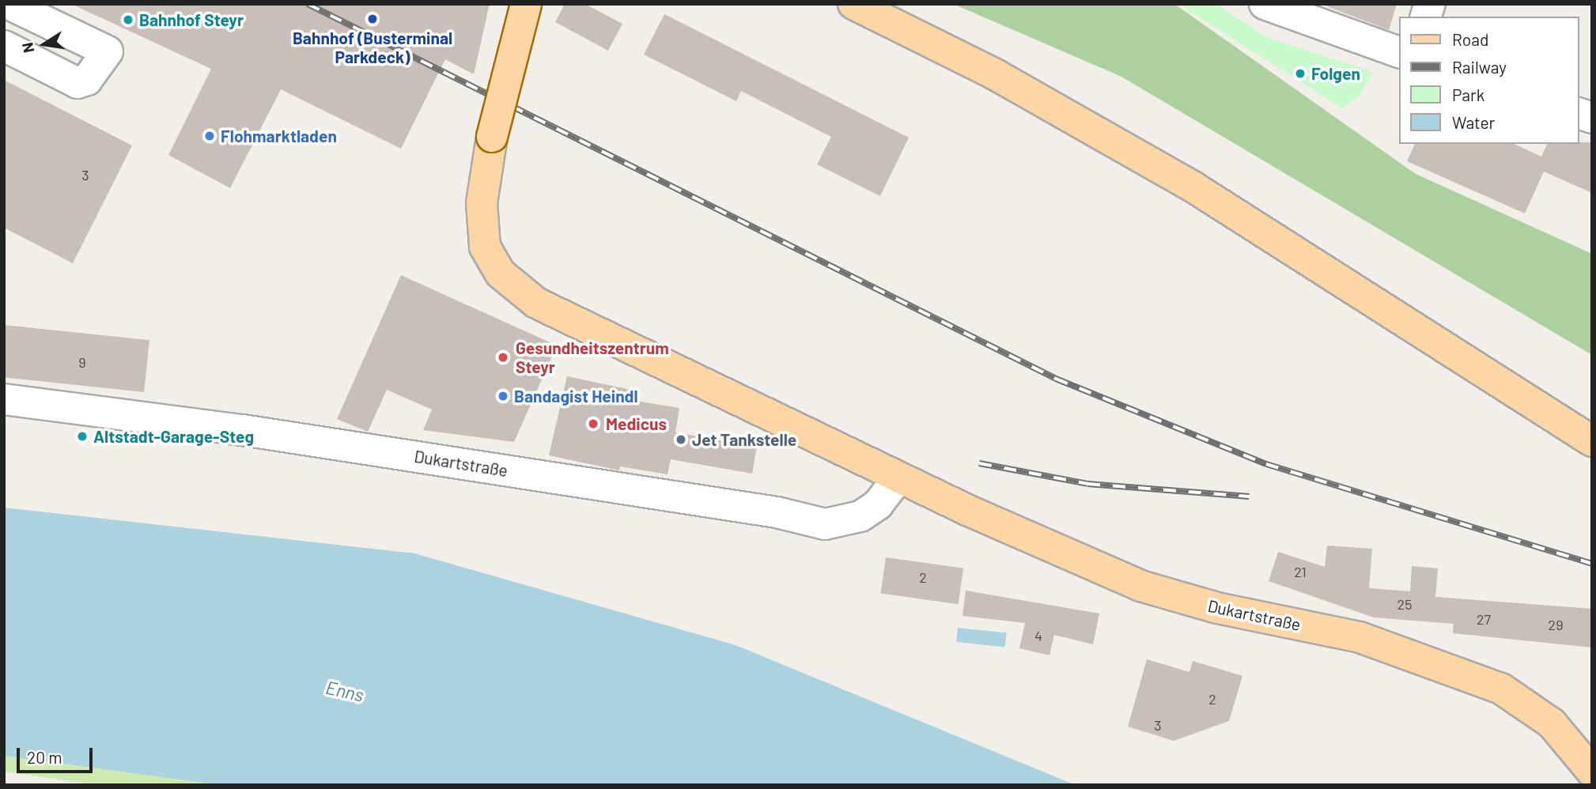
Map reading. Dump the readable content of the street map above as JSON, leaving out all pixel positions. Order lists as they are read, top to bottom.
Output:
{
  "streets": {
    "main road": ["Dukartstraße"]
  },
  "water": ["Enns"],
  "places": [
    "Bahnhof (Busterminal Parkdeck)",
    "Bahnhof Steyr",
    "Folgen",
    "Flohmarktladen",
    "Gesundheitszentrum Steyr",
    "Bandagist Heindl",
    "Medicus",
    "Altstadt-Garage-Steg",
    "Jet Tankstelle"
  ],
  "house_numbers": [
    "3",
    "9",
    "21",
    "2",
    "25",
    "27",
    "29",
    "4",
    "2",
    "3"
  ],
  "legend": [
    "Road",
    "Railway",
    "Park",
    "Water"
  ],
  "scale_bar": "20 m",
  "north": "left"
}
